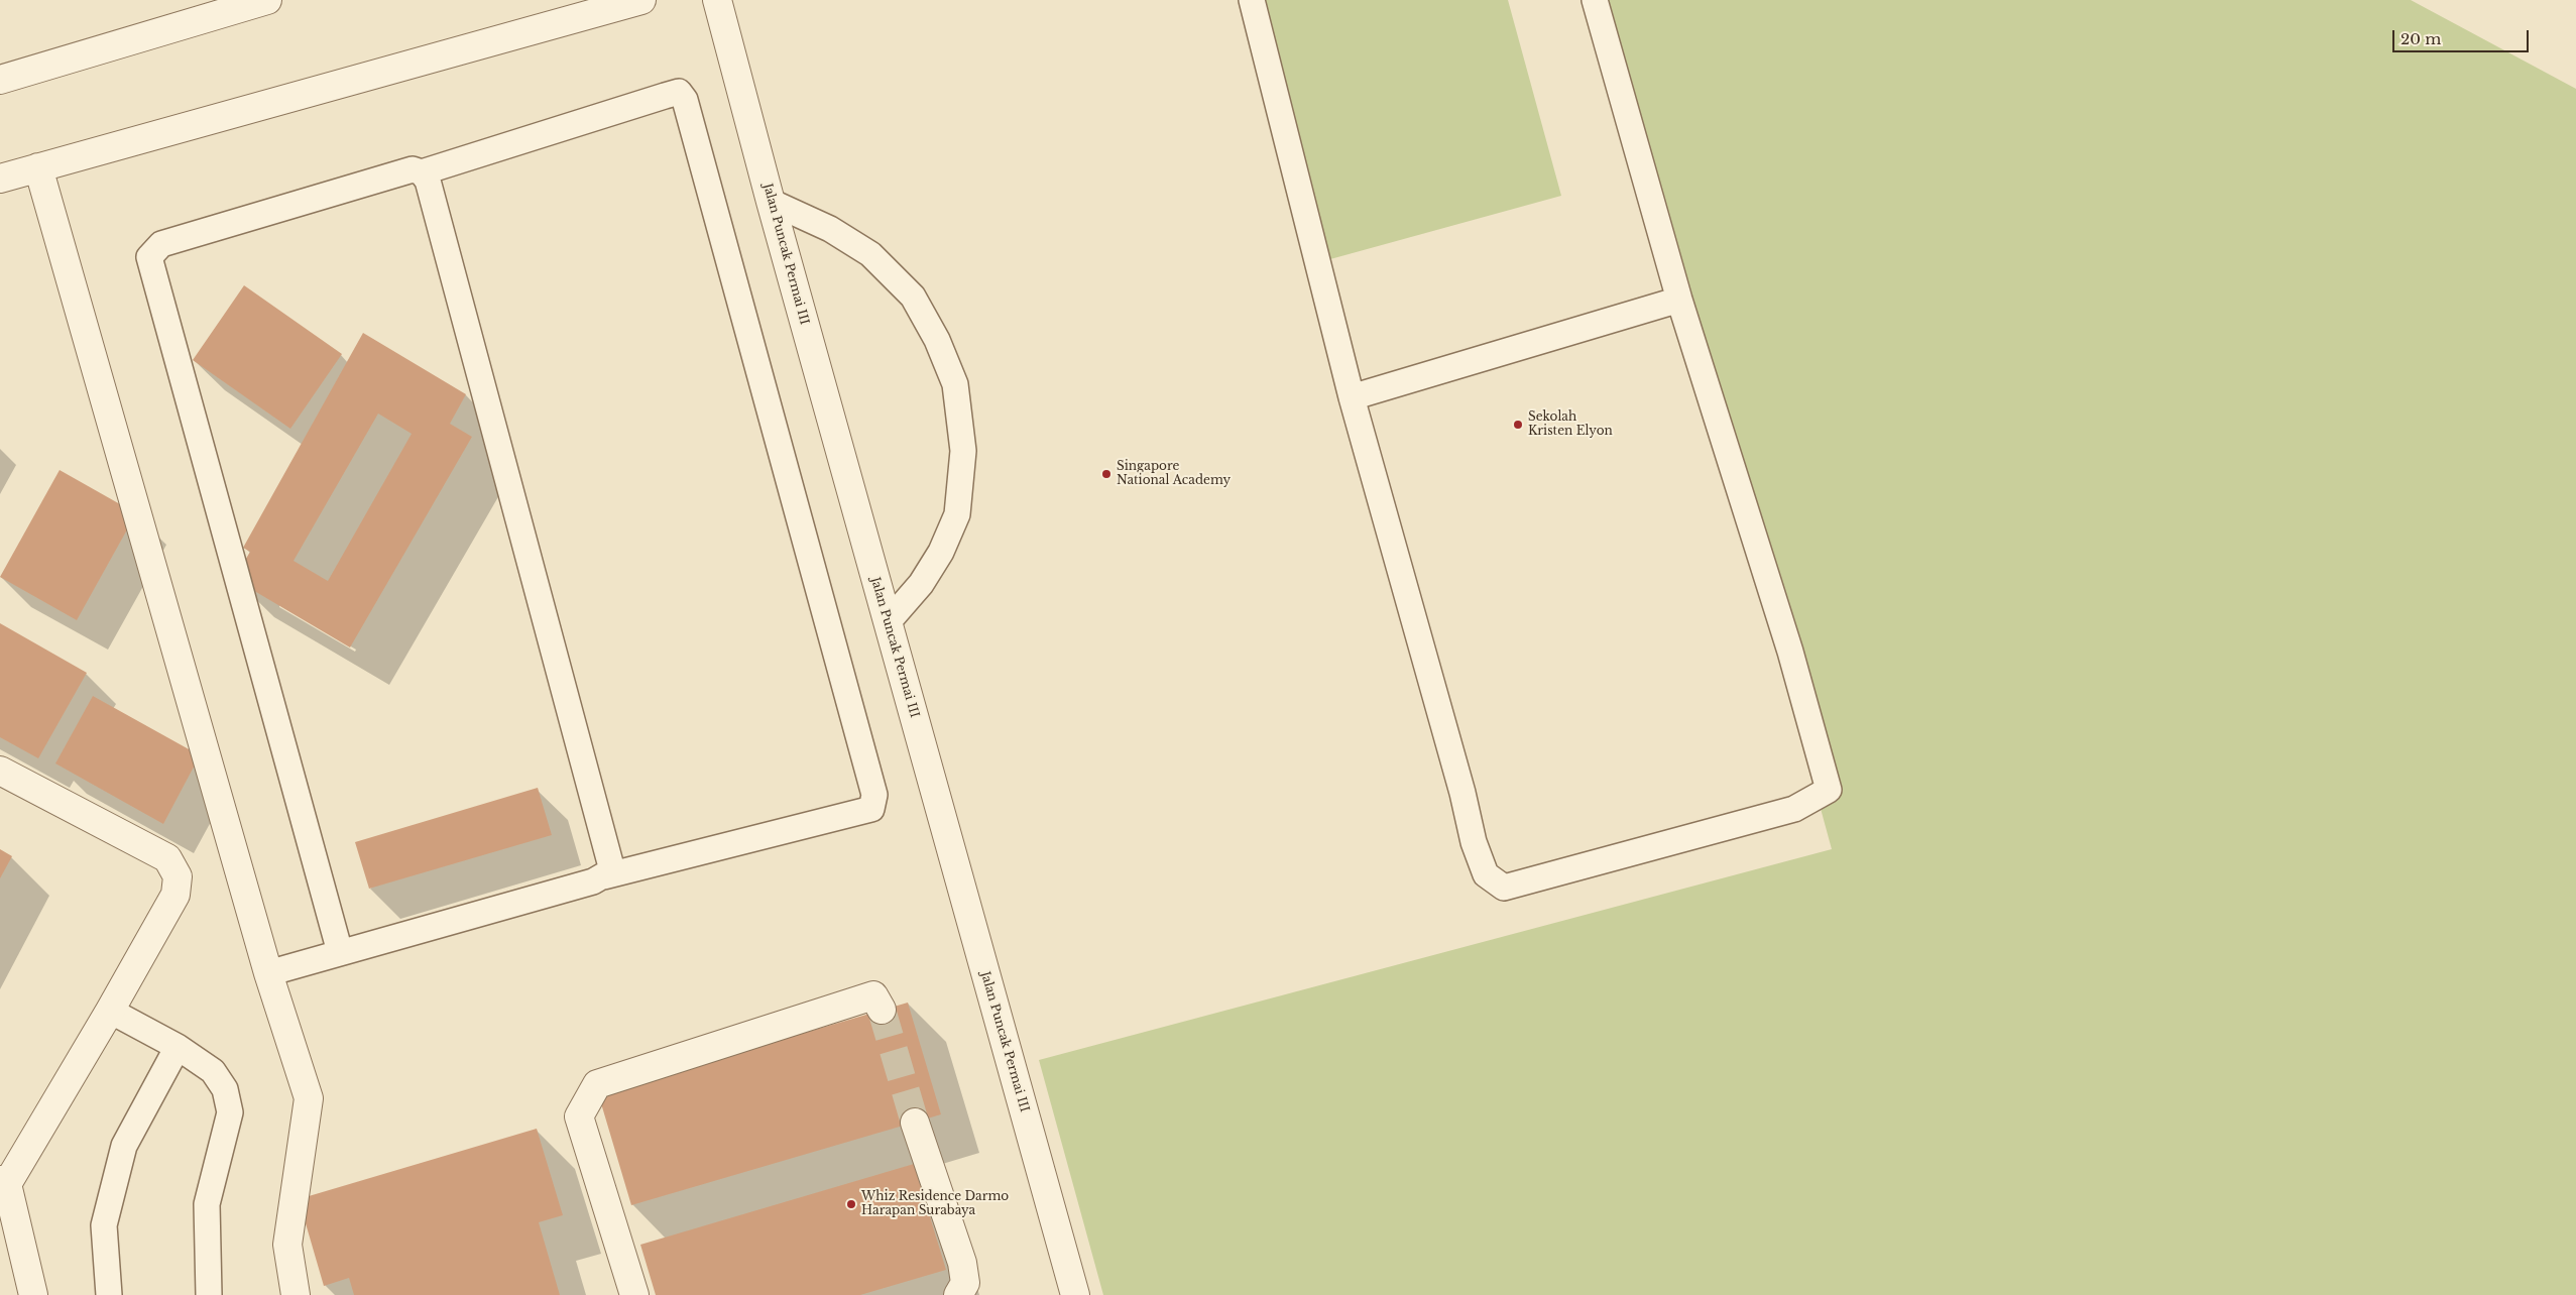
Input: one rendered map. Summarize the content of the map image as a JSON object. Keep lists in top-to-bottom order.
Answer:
{
  "streets": {
    "street": ["Jalan Puncak Permai III"]
  },
  "places": ["Sekolah Kristen Elyon", "Singapore National Academy", "Whiz Residence Darmo Harapan Surabaya"],
  "scale_bar": "20 m"
}
